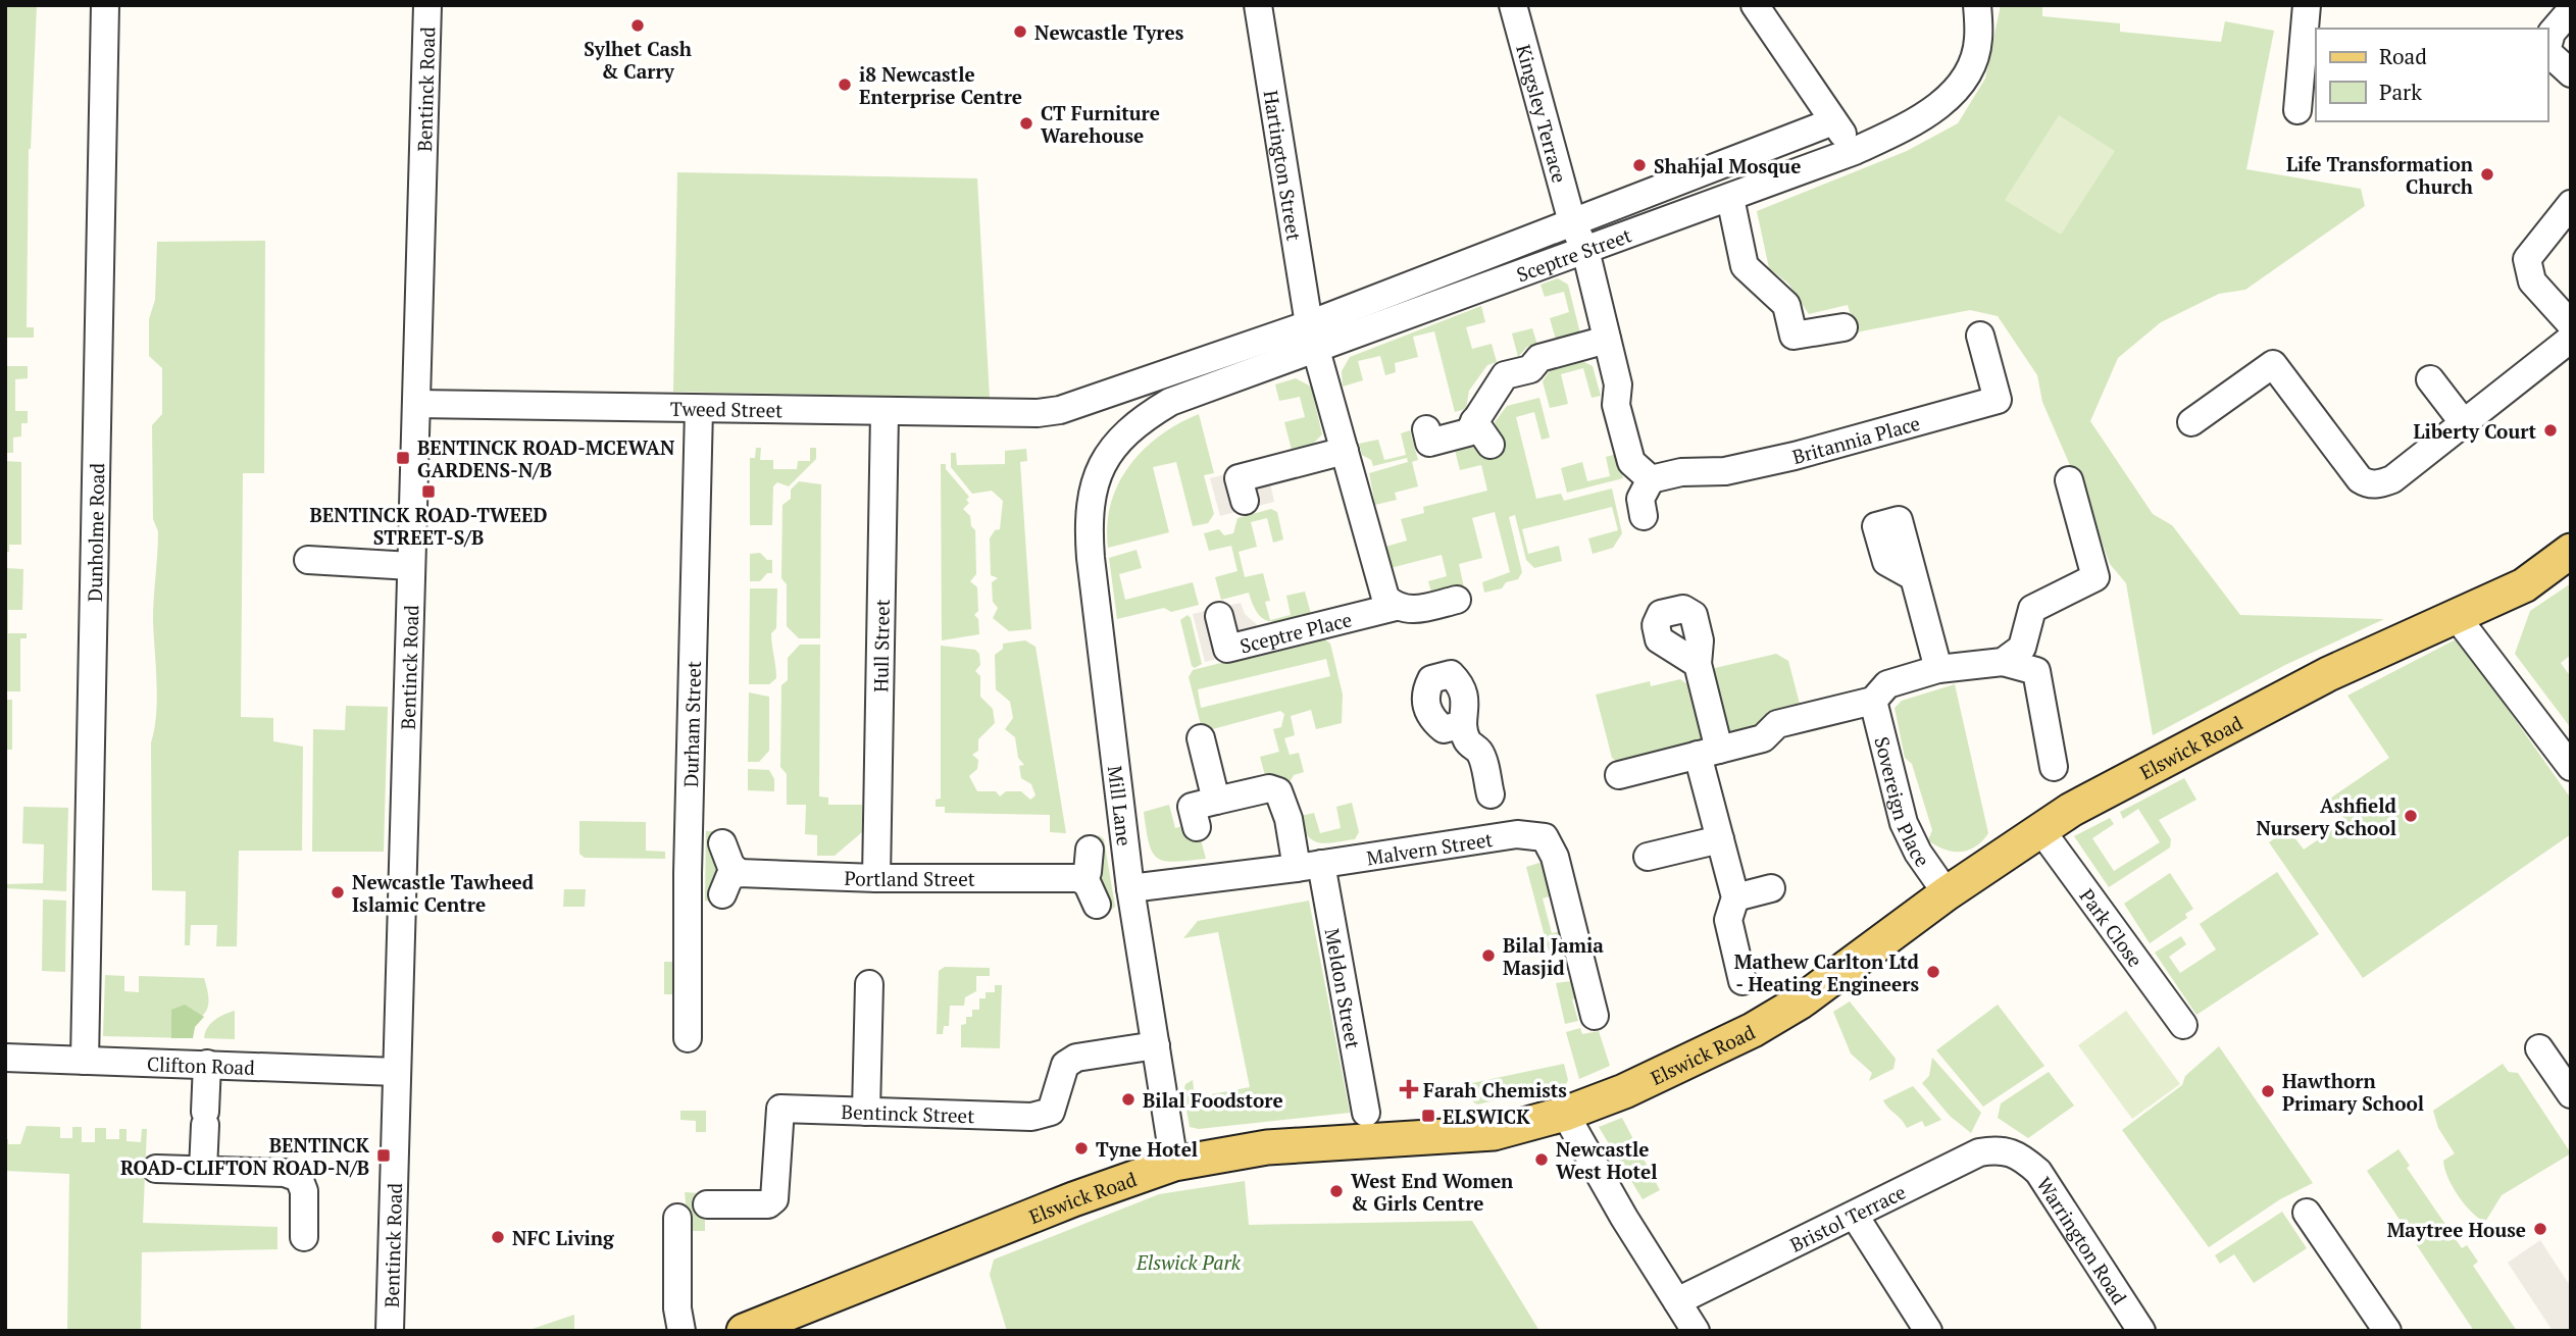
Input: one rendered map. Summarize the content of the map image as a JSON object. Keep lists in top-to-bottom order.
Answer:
{
  "streets": {
    "main road": ["Elswick Road"],
    "street": [
      "Bentinck Road",
      "Kingsley Terrace",
      "Hartington Street",
      "Sceptre Street",
      "Tweed Street",
      "Britannia Place",
      "Dunholme Road",
      "Sceptre Place",
      "Hull Street",
      "Durham Street",
      "Sovereign Place",
      "Mill Lane",
      "Malvern Street",
      "Portland Street",
      "Park Close",
      "Meldon Street",
      "Clifton Road",
      "Bentinck Street",
      "Bristol Terrace",
      "Warrington Road"
    ]
  },
  "crossings": [
    ["Bentinck Road", "Tweed Street"],
    ["Bentinck Road", "Clifton Road"],
    ["Kingsley Terrace", "Sceptre Street"],
    ["Hartington Street", "Sceptre Street"],
    ["Sceptre Street", "Tweed Street"],
    ["Sceptre Street", "Mill Lane"],
    ["Tweed Street", "Hull Street"],
    ["Tweed Street", "Durham Street"],
    ["Dunholme Road", "Clifton Road"],
    ["Hull Street", "Portland Street"],
    ["Elswick Road", "Sovereign Place"],
    ["Elswick Road", "Mill Lane"],
    ["Elswick Road", "Park Close"],
    ["Mill Lane", "Malvern Street"],
    ["Mill Lane", "Bentinck Street"],
    ["Malvern Street", "Meldon Street"],
    ["Bristol Terrace", "Warrington Road"]
  ],
  "parks": ["Elswick Park"],
  "places": {
    "other": [
      "Sylhet Cash & Carry",
      "Newcastle Tyres",
      "i8 Newcastle Enterprise Centre",
      "CT Furniture Warehouse",
      "Shahjal Mosque",
      "Life Transformation Church",
      "Liberty Court",
      "Ashfield Nursery School",
      "Newcastle Tawheed Islamic Centre",
      "Bilal Jamia Masjid",
      "Mathew Carlton Ltd - Heating Engineers",
      "Hawthorn Primary School",
      "Bilal Foodstore",
      "Tyne Hotel",
      "Newcastle West Hotel",
      "West End Women & Girls Centre",
      "Maytree House",
      "NFC Living"
    ],
    "transit": [
      "BENTINCK ROAD-MCEWAN GARDENS-N/B",
      "BENTINCK ROAD-TWEED STREET-S/B",
      "ELSWICK",
      "BENTINCK ROAD-CLIFTON ROAD-N/B"
    ],
    "health": ["Farah Chemists"]
  },
  "legend": ["Road", "Park"]
}
